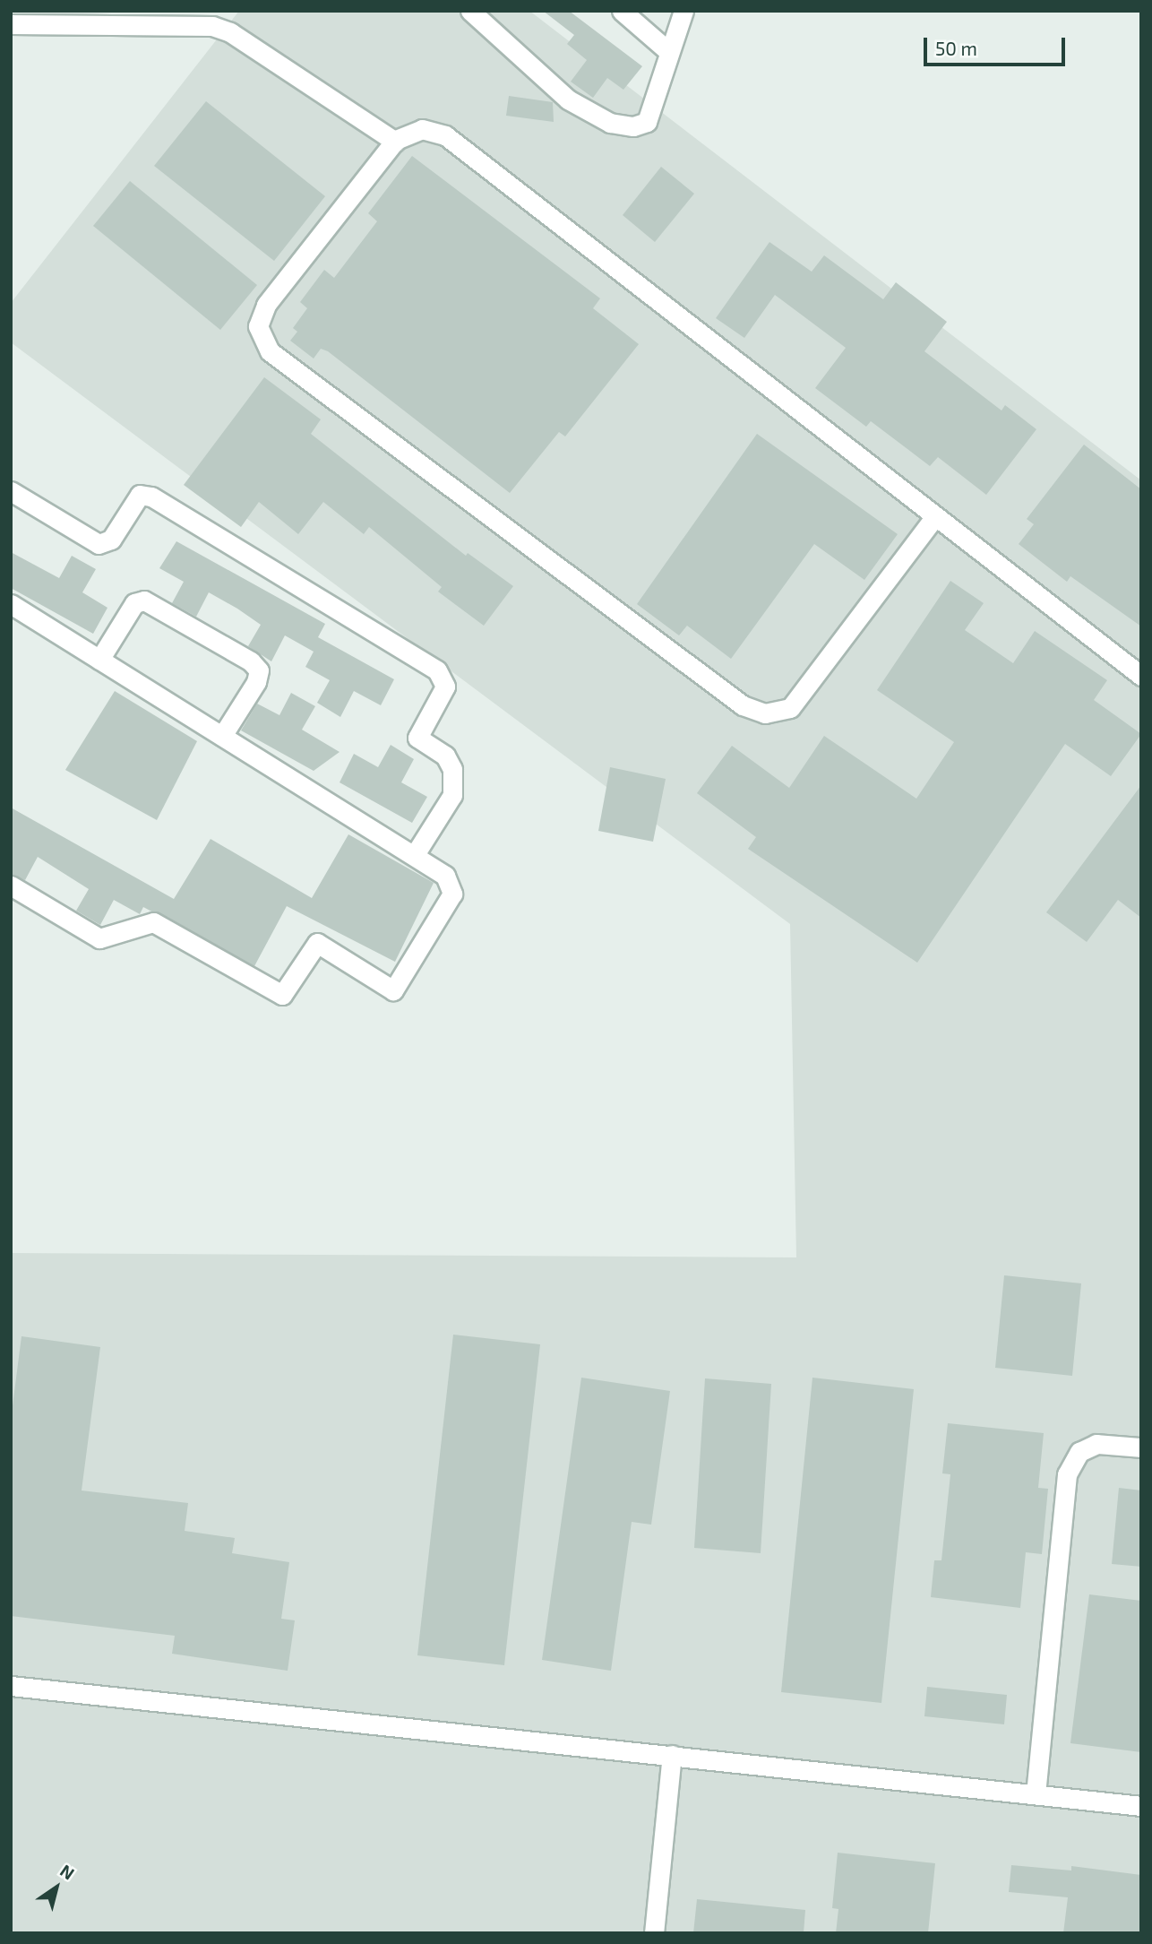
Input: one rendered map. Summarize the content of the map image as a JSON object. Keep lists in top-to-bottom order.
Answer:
{
  "scale_bar": "50 m",
  "north": "top right"
}
